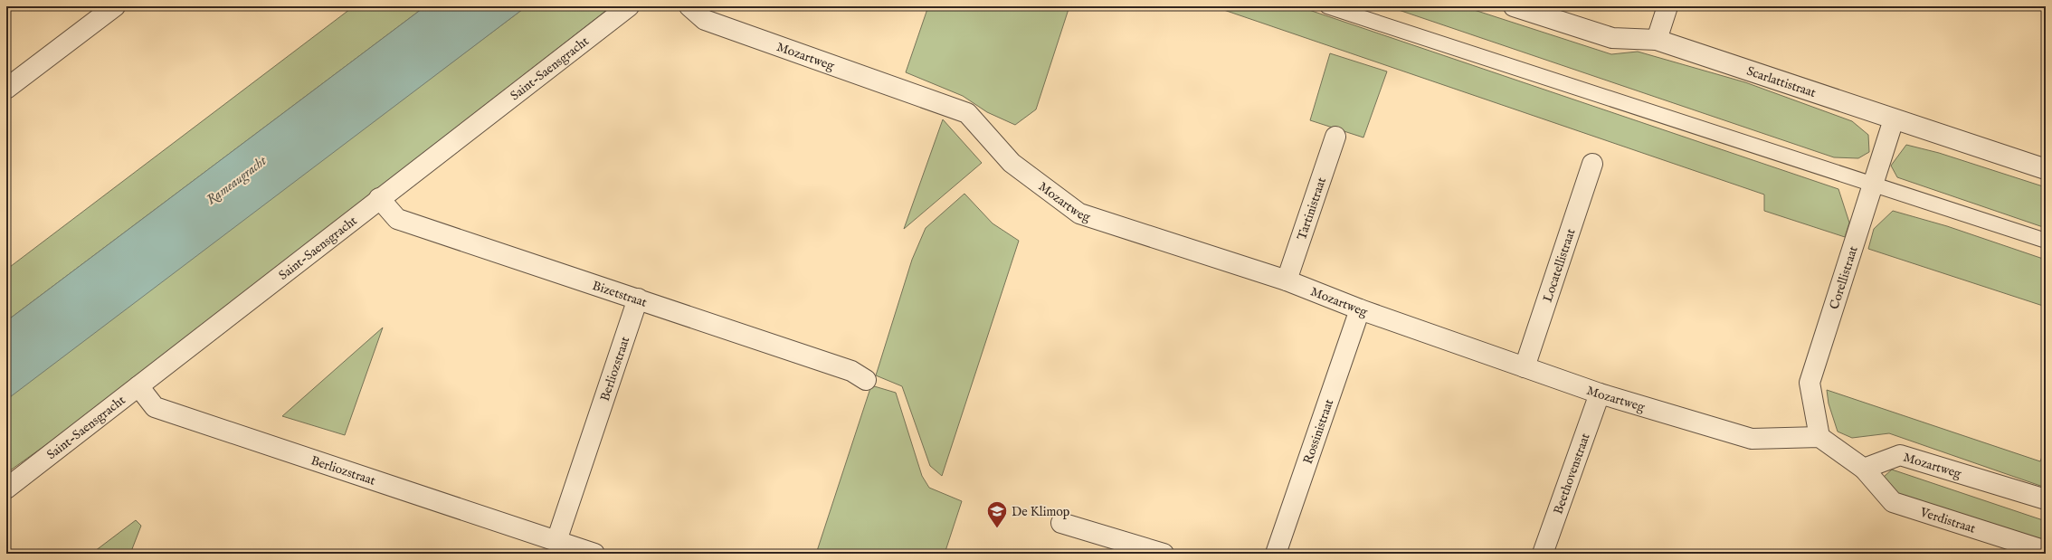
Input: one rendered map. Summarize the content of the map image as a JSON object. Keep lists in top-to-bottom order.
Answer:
{
  "streets": {
    "street": [
      "Mozartweg",
      "Saint-Saensgracht",
      "Scarlattistraat",
      "Tartinistraat",
      "Locatellistraat",
      "Corellistraat",
      "Bizetstraat",
      "Berliozstraat",
      "Rossinistraat",
      "Beethovenstraat",
      "Verdistraat"
    ]
  },
  "crossings": [
    ["Mozartweg", "Tartinistraat"],
    ["Mozartweg", "Locatellistraat"],
    ["Mozartweg", "Corellistraat"],
    ["Mozartweg", "Rossinistraat"],
    ["Mozartweg", "Beethovenstraat"],
    ["Mozartweg", "Verdistraat"],
    ["Saint-Saensgracht", "Bizetstraat"],
    ["Saint-Saensgracht", "Berliozstraat"],
    ["Scarlattistraat", "Corellistraat"],
    ["Bizetstraat", "Berliozstraat"]
  ],
  "water": ["Rameaugracht"],
  "places": {
    "school or university": ["De Klimop"]
  }
}
